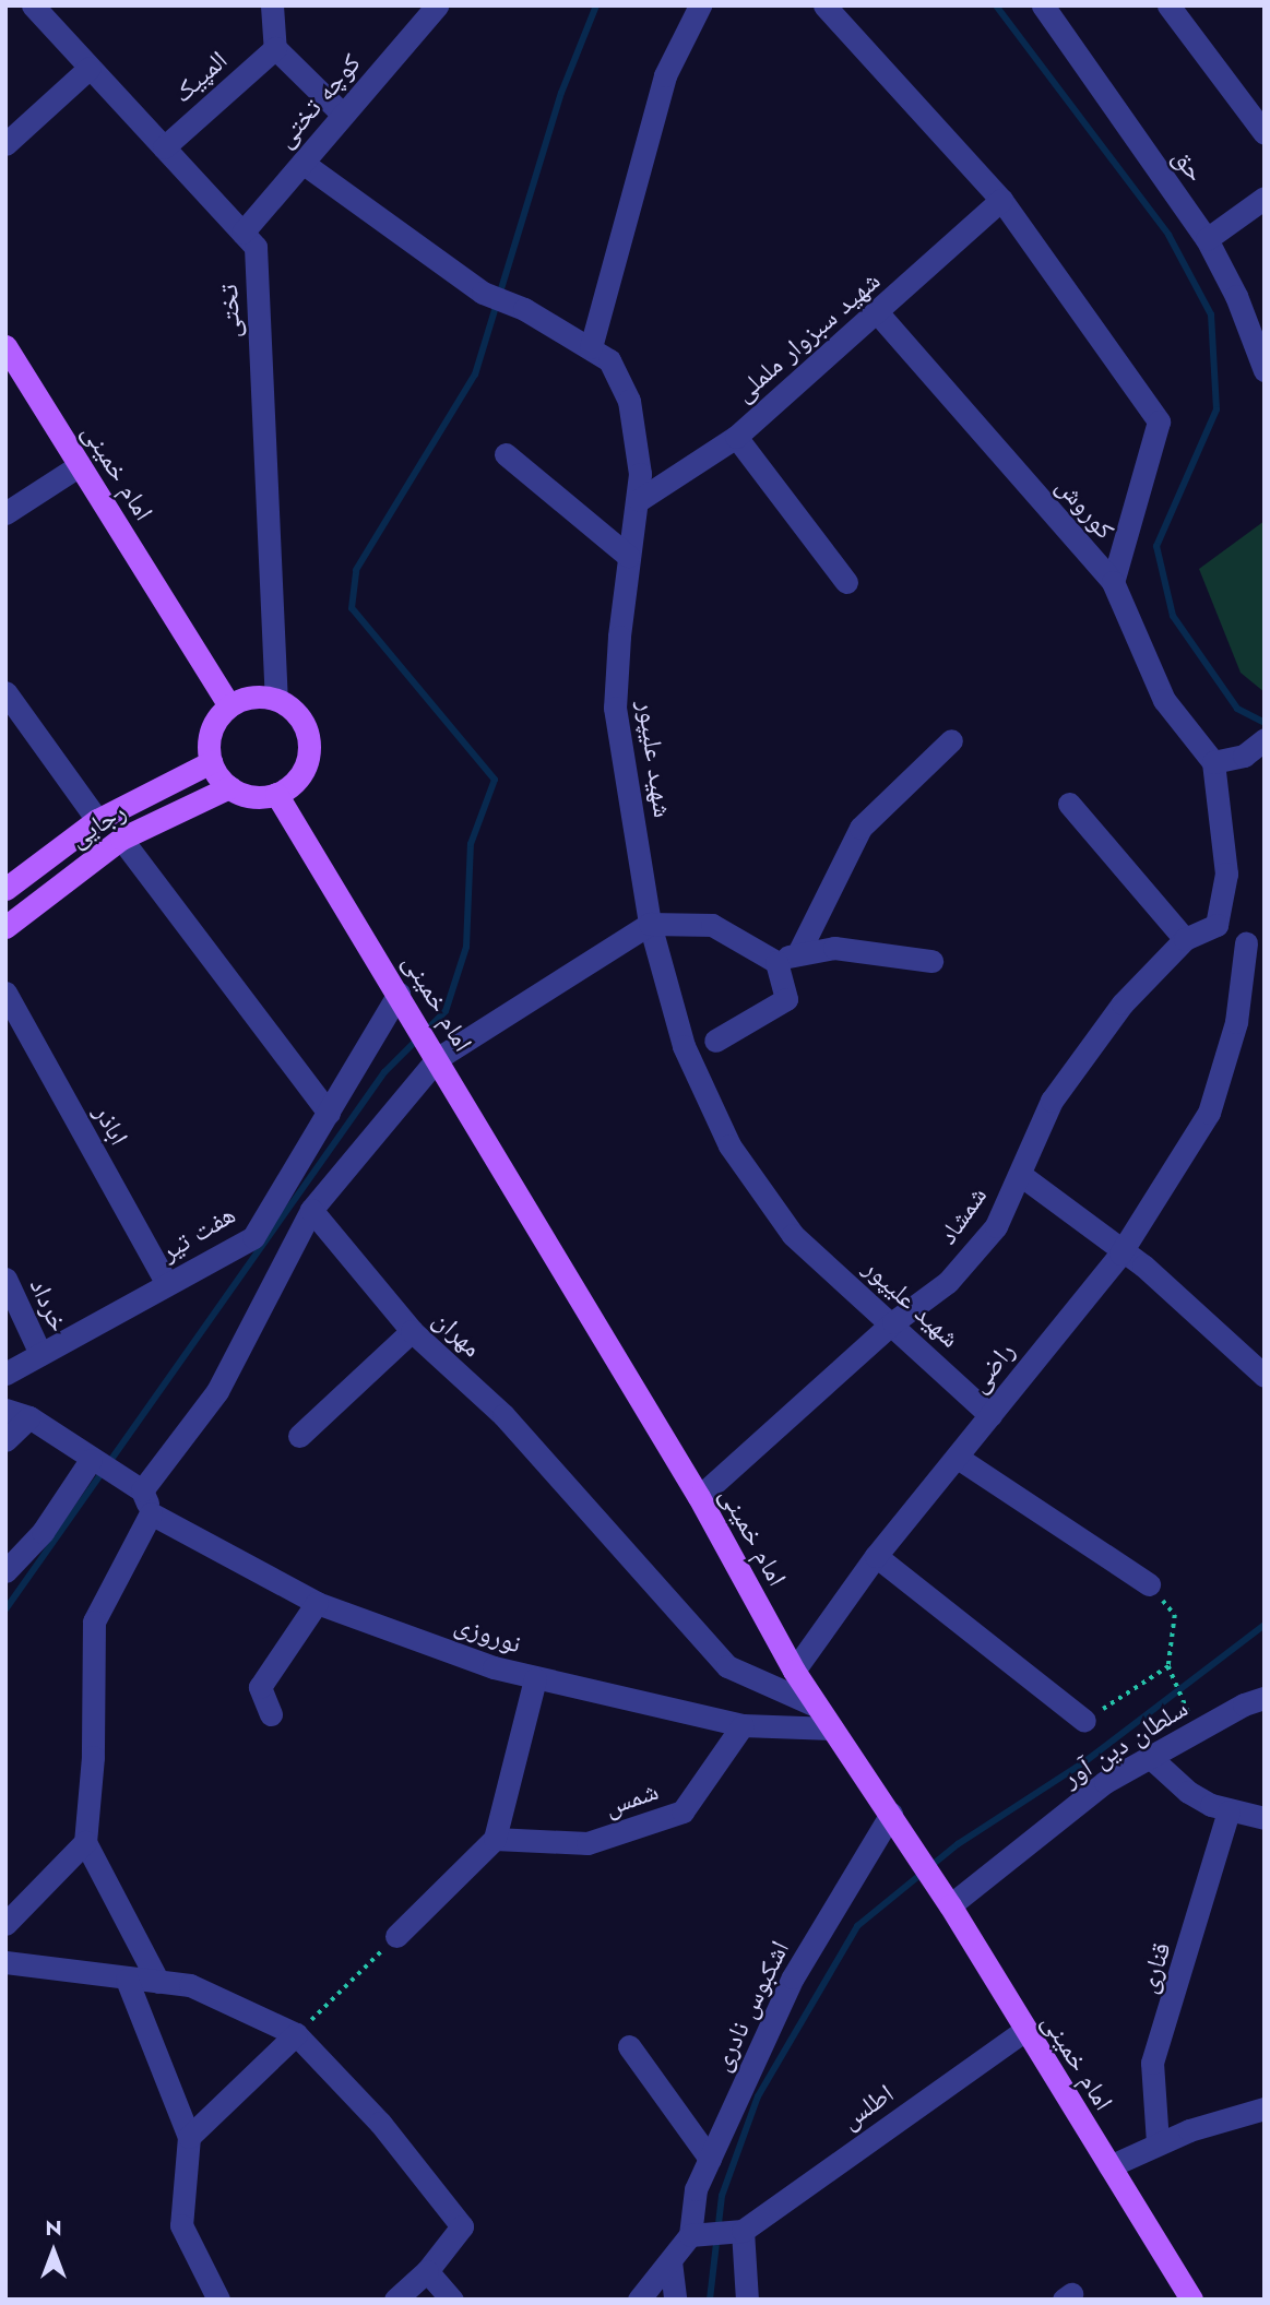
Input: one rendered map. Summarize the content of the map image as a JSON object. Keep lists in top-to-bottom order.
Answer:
{
  "streets": {
    "main road": ["امام خمینی", "رجایی"],
    "street": [
      "المپیک",
      "کوچه تختی",
      "حق",
      "تختی",
      "شهید سبزوار ململی",
      "کوروش",
      "شهید علیپور",
      "اباذر",
      "شمشاد",
      "هفت تیر",
      "خرداد",
      "مهران",
      "راضی",
      "نوروزی",
      "سلطان دین آور",
      "شمس",
      "قناری",
      "اشکبوس نادری",
      "اطلس"
    ]
  },
  "crossings": [
    ["المپیک", "تختی"],
    ["کوچه تختی", "تختی"],
    ["کوچه تختی", "شهید علیپور"],
    ["تختی", "امام خمینی"],
    ["تختی", "رجایی"],
    ["شهید سبزوار ململی", "کوروش"],
    ["شهید سبزوار ململی", "شهید علیپور"],
    ["امام خمینی", "رجایی"],
    ["امام خمینی", "شمشاد"],
    ["امام خمینی", "هفت تیر"],
    ["امام خمینی", "مهران"],
    ["امام خمینی", "راضی"],
    ["امام خمینی", "نوروزی"],
    ["امام خمینی", "سلطان دین آور"],
    ["امام خمینی", "اشکبوس نادری"],
    ["امام خمینی", "اطلس"],
    ["شهید علیپور", "شمشاد"],
    ["شهید علیپور", "راضی"],
    ["اباذر", "هفت تیر"],
    ["هفت تیر", "خرداد"],
    ["نوروزی", "شمس"]
  ],
  "north": "top"
}
